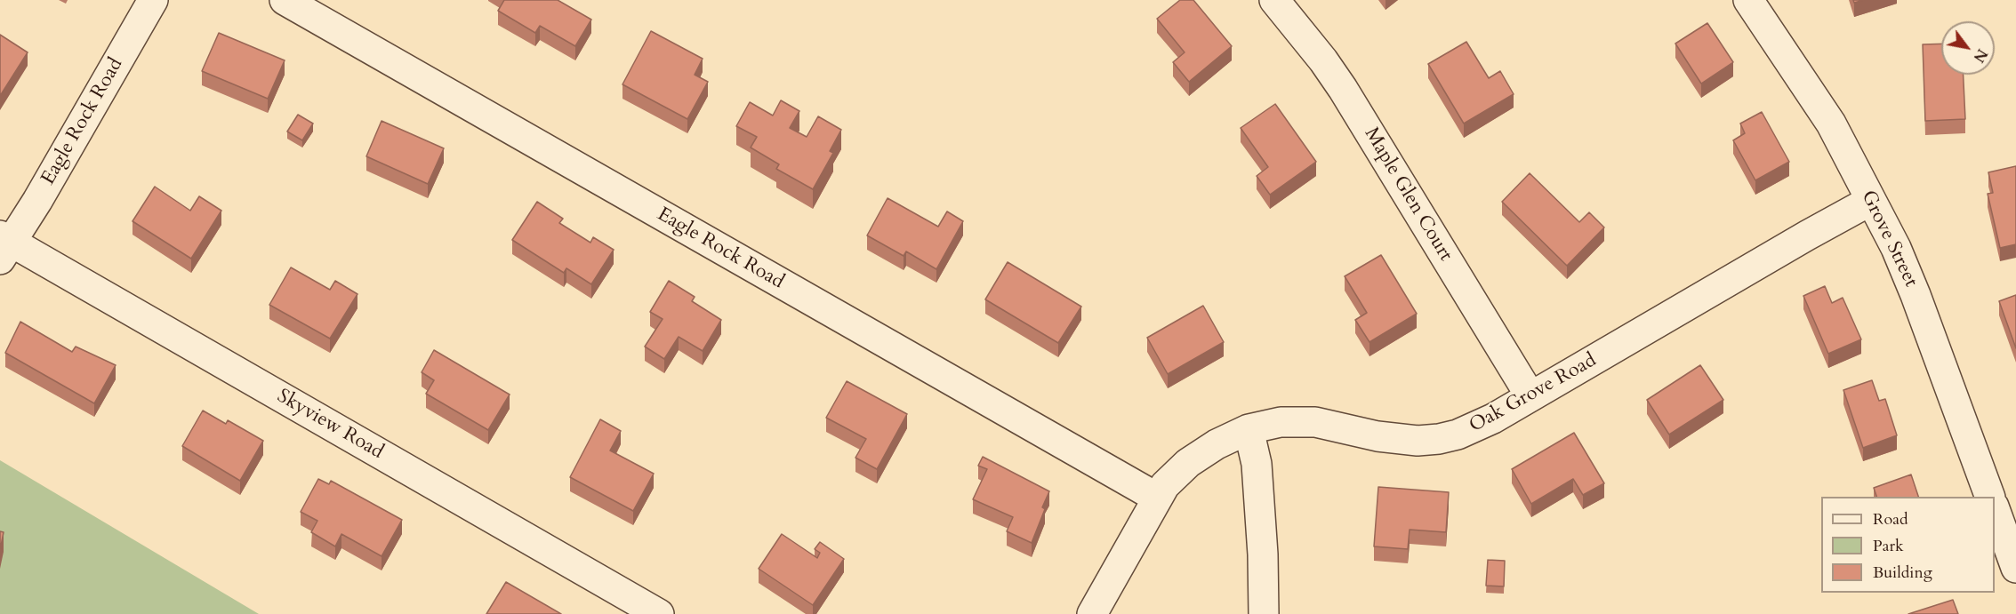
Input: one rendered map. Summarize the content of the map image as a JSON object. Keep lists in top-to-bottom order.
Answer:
{
  "streets": {
    "street": [
      "Eagle Rock Road",
      "Maple Glen Court",
      "Grove Street",
      "Oak Grove Road",
      "Skyview Road"
    ]
  },
  "crossings": [
    ["Eagle Rock Road", "Oak Grove Road"],
    ["Eagle Rock Road", "Skyview Road"],
    ["Maple Glen Court", "Oak Grove Road"],
    ["Grove Street", "Oak Grove Road"]
  ],
  "legend": ["Road", "Park", "Building"],
  "north": "bottom right"
}
